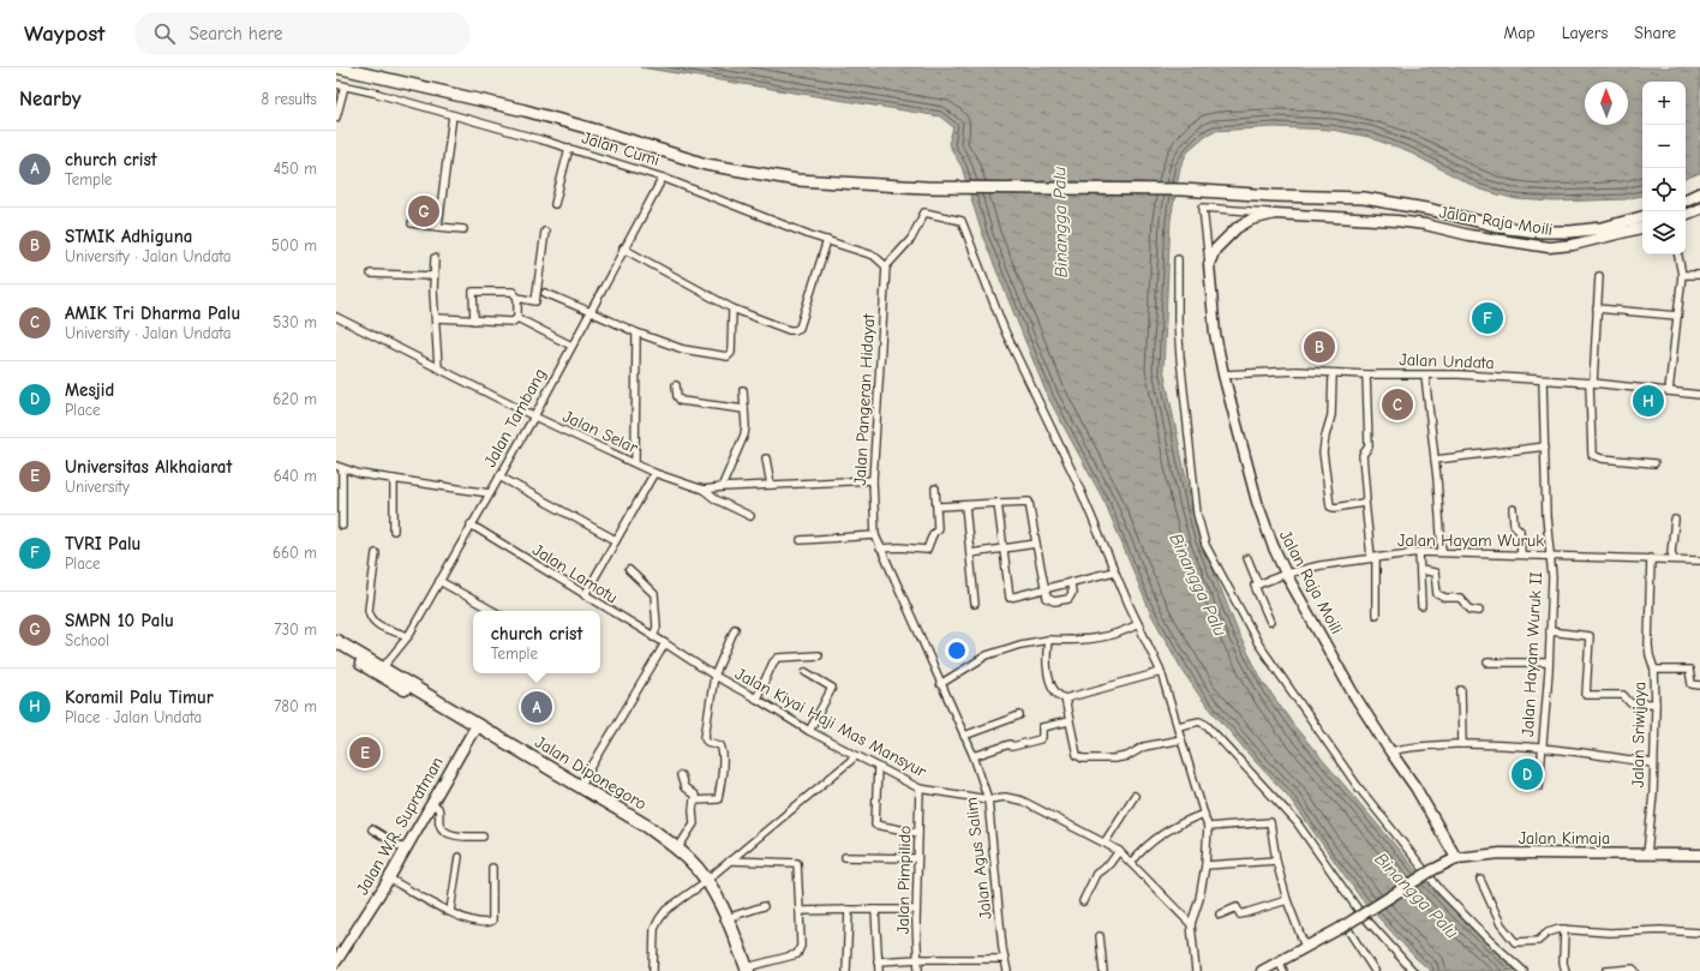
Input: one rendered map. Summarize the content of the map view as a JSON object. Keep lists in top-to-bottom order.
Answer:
{
  "streets": {
    "highway": ["Jalan Diponegoro"],
    "street": [
      "Jalan Cumi",
      "Jalan Raja Moili",
      "Jalan Undata",
      "Jalan Pangeran Hidayat",
      "Jalan Tambang",
      "Jalan Selar",
      "Jalan Hayam Wuruk",
      "Jalan Lamotu",
      "Jalan Hayam Wuruk II",
      "Jalan Kiyai Haji Mas Mansyur",
      "Jalan Sriwijaya",
      "Jalan W.R. Supratman",
      "Jalan Kimaja",
      "Jalan Agus Salim",
      "Jalan Pimpilido"
    ]
  },
  "crossings": [
    ["Jalan Cumi", "Jalan Pangeran Hidayat"],
    ["Jalan Cumi", "Jalan Tambang"],
    ["Jalan Raja Moili", "Jalan Undata"],
    ["Jalan Raja Moili", "Jalan Hayam Wuruk"],
    ["Jalan Raja Moili", "Jalan Kimaja"],
    ["Jalan Undata", "Jalan Hayam Wuruk II"],
    ["Jalan Pangeran Hidayat", "Jalan Selar"],
    ["Jalan Pangeran Hidayat", "Jalan Agus Salim"],
    ["Jalan Tambang", "Jalan Selar"],
    ["Jalan Tambang", "Jalan Lamotu"],
    ["Jalan Tambang", "Jalan Diponegoro"],
    ["Jalan Hayam Wuruk", "Jalan Hayam Wuruk II"],
    ["Jalan Hayam Wuruk", "Jalan Sriwijaya"],
    ["Jalan Lamotu", "Jalan Kiyai Haji Mas Mansyur"],
    ["Jalan Kiyai Haji Mas Mansyur", "Jalan Agus Salim"],
    ["Jalan Kiyai Haji Mas Mansyur", "Jalan Pimpilido"],
    ["Jalan Sriwijaya", "Jalan Kimaja"],
    ["Jalan Diponegoro", "Jalan W.R. Supratman"]
  ],
  "water": ["Binangga Palu"],
  "north": "top",
  "page": {
    "header": "Waypost",
    "search": "Search here",
    "nav": ["Map", "Layers", "Share"],
    "heading": ["Nearby", "8 results"],
    "map_buttons": ["+", "−"],
    "list": [
      {
        "mark": "A",
        "name": "church crist",
        "note": "Temple",
        "value": "450 m"
      },
      {
        "mark": "B",
        "name": "STMIK Adhiguna",
        "note": "University · Jalan Undata",
        "value": "500 m"
      },
      {
        "mark": "C",
        "name": "AMIK Tri Dharma Palu",
        "note": "University · Jalan Undata",
        "value": "530 m"
      },
      {
        "mark": "D",
        "name": "Mesjid",
        "note": "Place",
        "value": "620 m"
      },
      {
        "mark": "E",
        "name": "Universitas Alkhaiarat",
        "note": "University",
        "value": "640 m"
      },
      {
        "mark": "F",
        "name": "TVRI Palu",
        "note": "Place",
        "value": "660 m"
      },
      {
        "mark": "G",
        "name": "SMPN 10 Palu",
        "note": "School",
        "value": "730 m"
      },
      {
        "mark": "H",
        "name": "Koramil Palu Timur",
        "note": "Place · Jalan Undata",
        "value": "780 m"
      }
    ],
    "pins": [
      "G",
      "F",
      "B",
      "H",
      "C",
      "A",
      "E",
      "D"
    ],
    "popup": ["church crist", "Temple"]
  }
}
